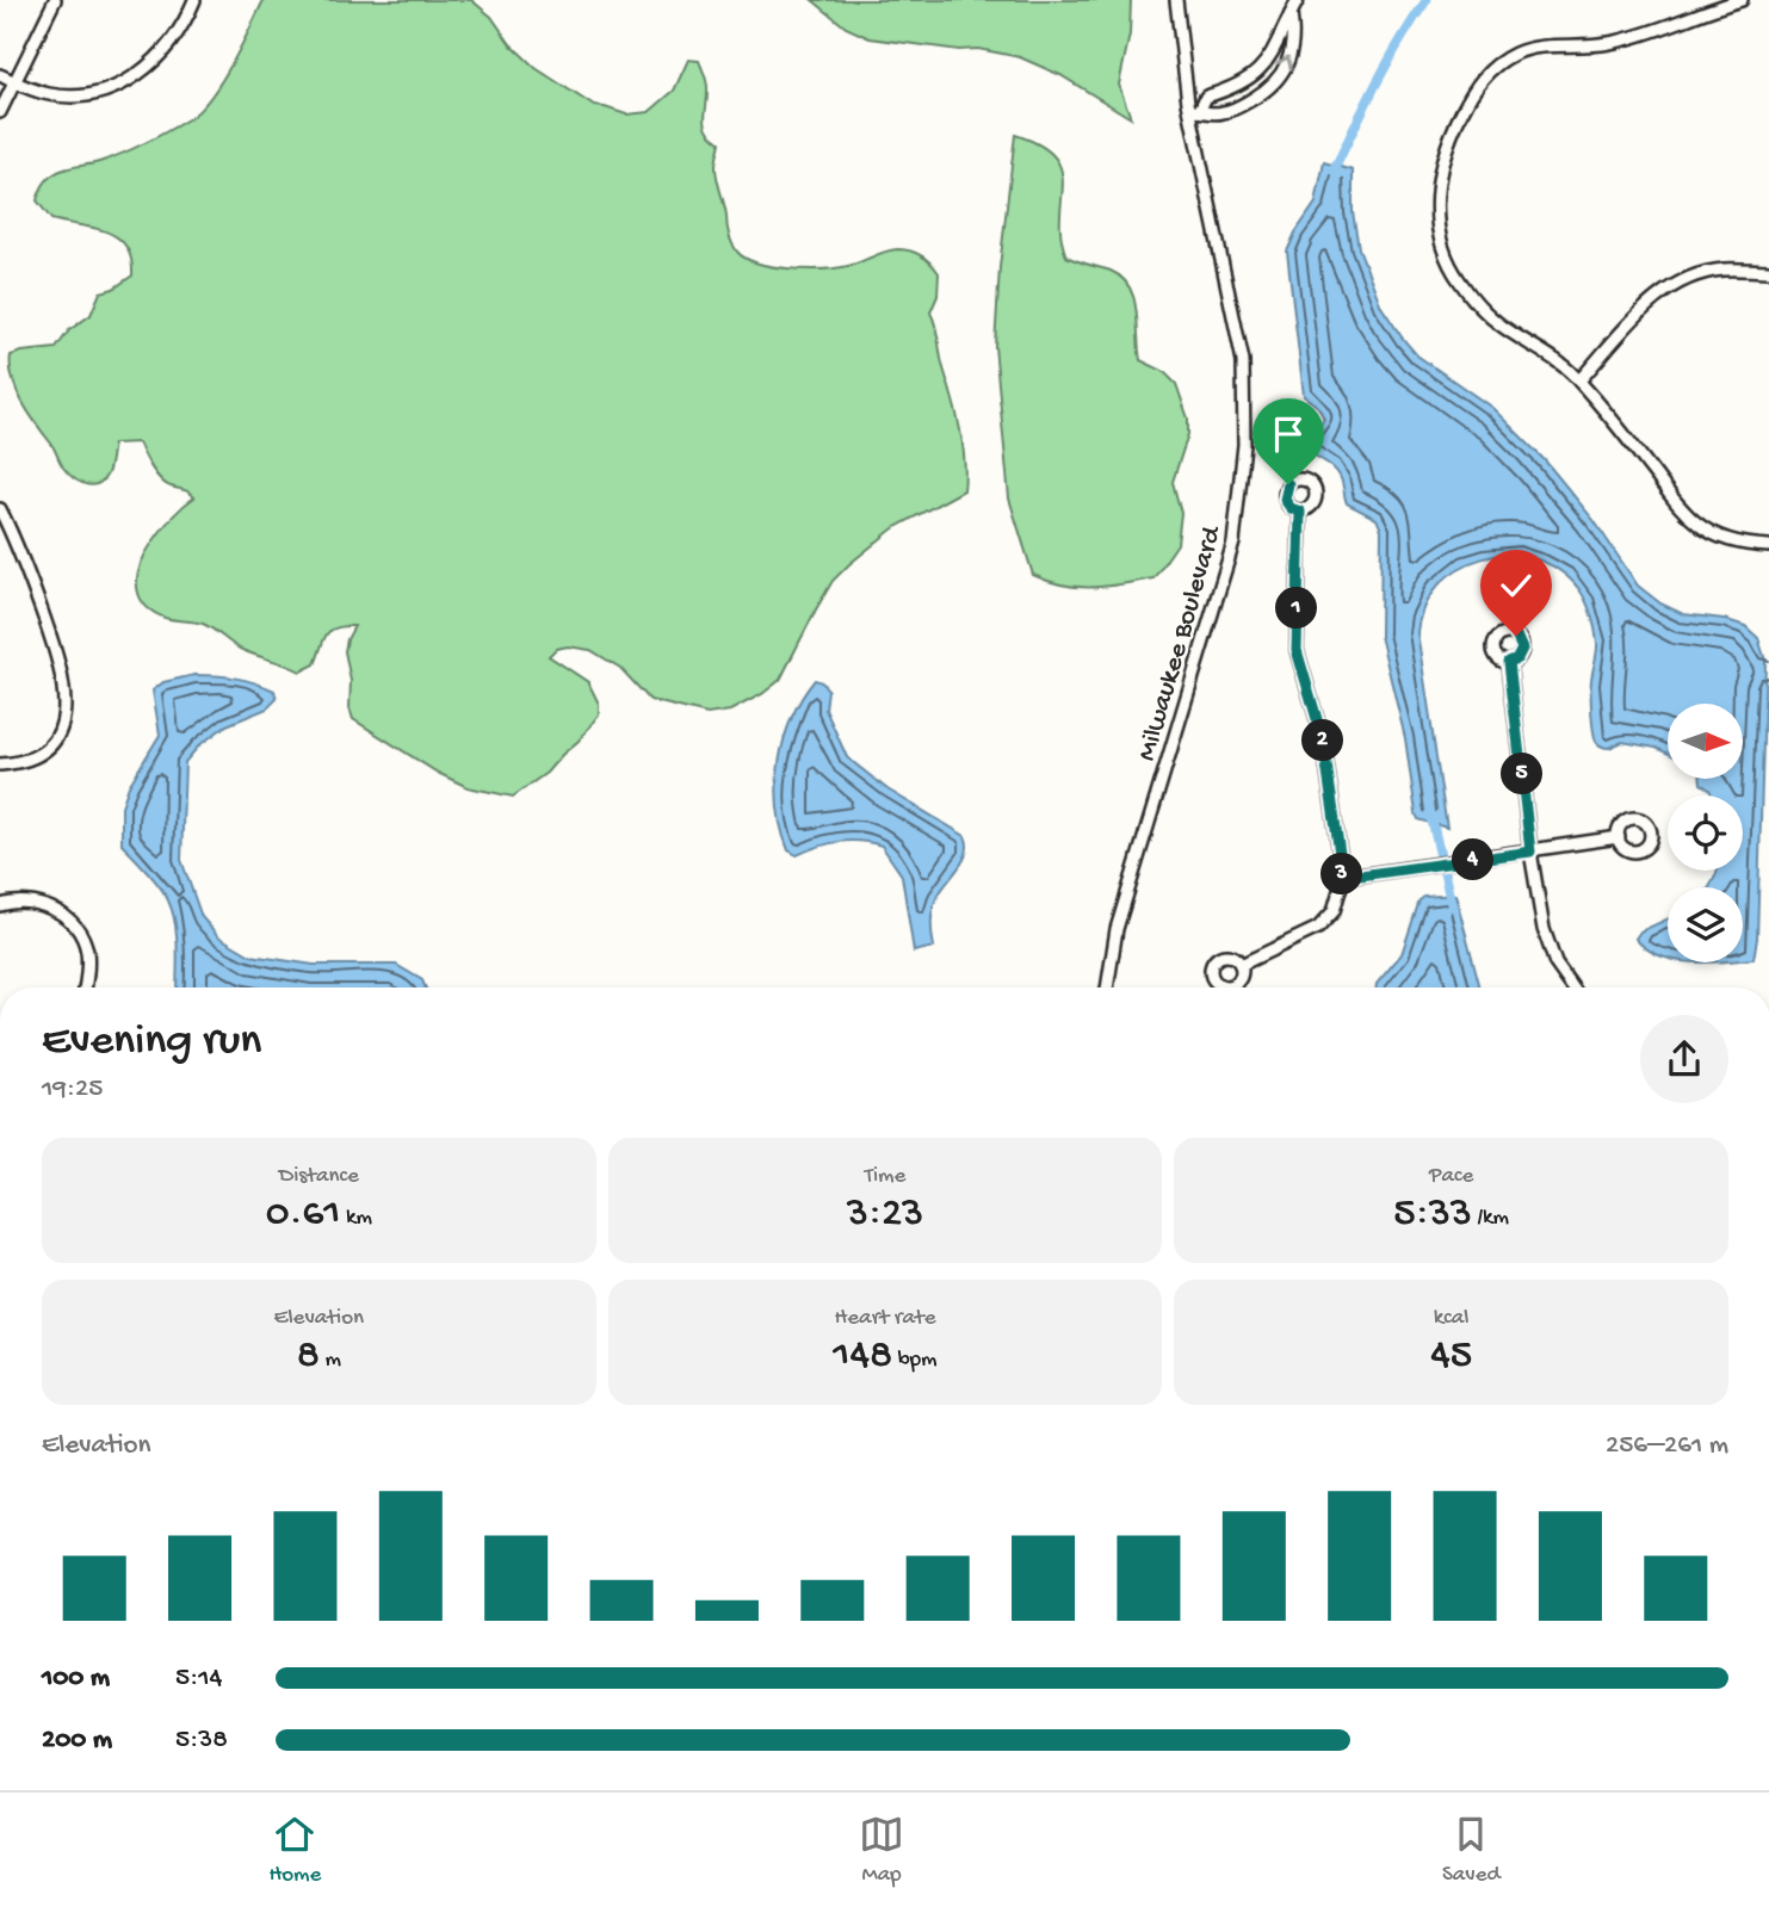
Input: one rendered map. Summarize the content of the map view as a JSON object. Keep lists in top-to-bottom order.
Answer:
{
  "streets": {
    "street": ["Milwaukee Boulevard"]
  },
  "north": "right",
  "page": {
    "pins": [
      "1",
      "2",
      "5",
      "4",
      "3"
    ],
    "heading": ["Evening run", "19:25"],
    "stats": [
      ["Distance", "0.61 km"],
      ["Time", "3:23"],
      ["Pace", "5:33 /km"],
      ["Elevation", "8 m"],
      ["Heart rate", "148 bpm"],
      ["kcal", "45"]
    ],
    "chart": ["Elevation", "256–261 m"],
    "list": [
      {
        "name": "100 m",
        "note": "5:14"
      },
      {
        "name": "200 m",
        "note": "5:38"
      }
    ],
    "tabs": ["Home", "Map", "Saved"]
  }
}
